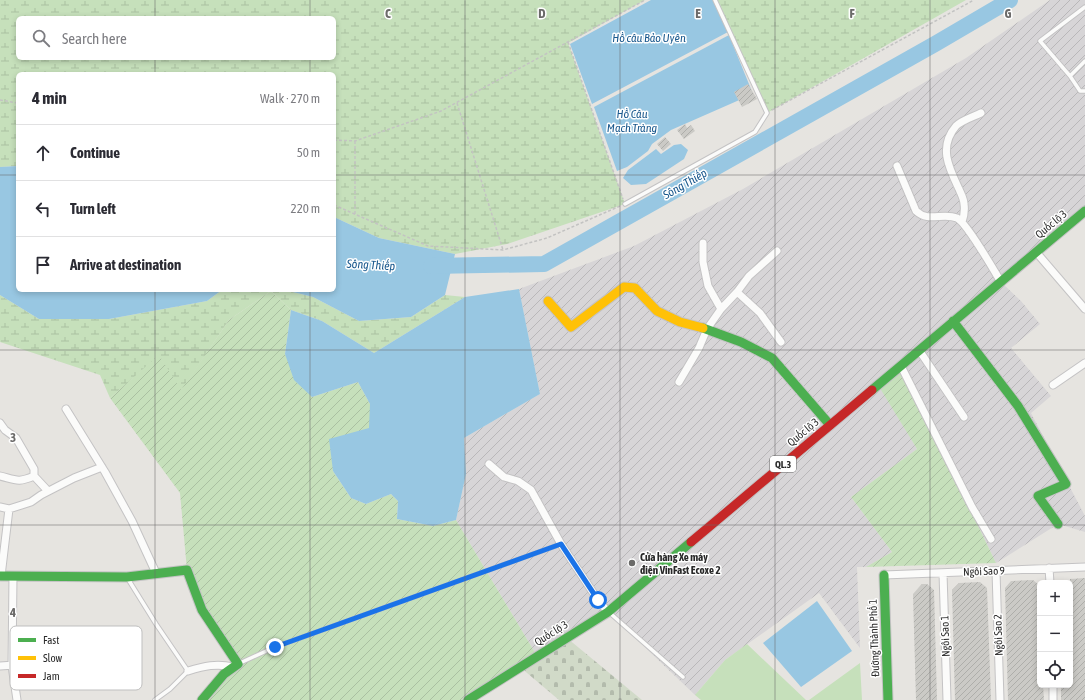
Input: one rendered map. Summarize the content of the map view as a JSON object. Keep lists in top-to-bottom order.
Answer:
{
  "streets": {
    "main road": ["Quốc lộ 3", "QL.3", "Đường Thành Phố 1"],
    "street": ["Ngôi Sao 9", "Ngôi Sao 2", "Ngôi Sao 1"]
  },
  "crossings": [
    ["Ngôi Sao 9", "Ngôi Sao 2"],
    ["Ngôi Sao 9", "Ngôi Sao 1"],
    ["Ngôi Sao 9", "Đường Thành Phố 1"]
  ],
  "water": ["Hồ câu Bảo Uyên", "Hồ Câu Mạch Tràng", "Sông Thiếp"],
  "places": ["Cửa hàng Xe máy điện VinFast Ecoxe 2"],
  "legend": ["Fast", "Slow", "Jam"],
  "page": {
    "search": "Search here",
    "heading": ["4 min", "Walk · 270 m"],
    "list": [
      ["Continue", "50 m"],
      ["Turn left", "220 m"],
      "Arrive at destination"
    ],
    "map_buttons": ["+", "−"]
  },
  "grid": {
    "columns": [
      "C",
      "D",
      "E",
      "F",
      "G"
    ],
    "rows": ["3", "4"]
  }
}
